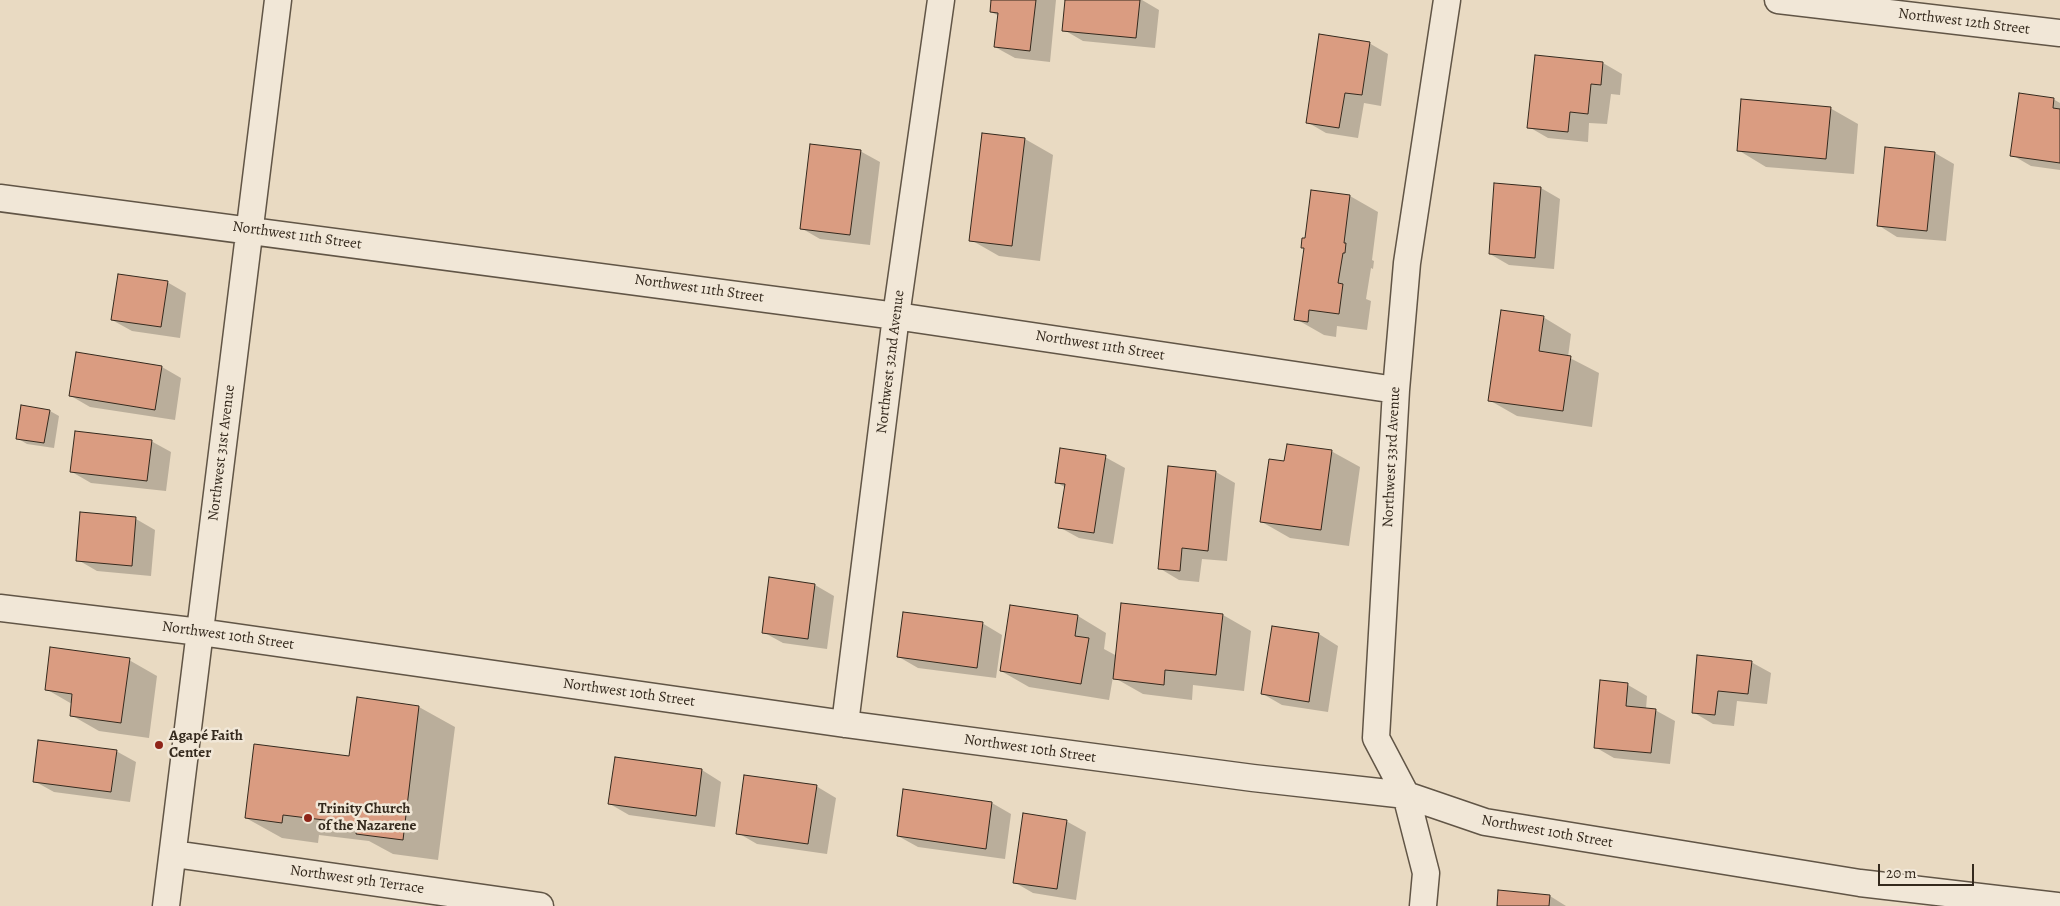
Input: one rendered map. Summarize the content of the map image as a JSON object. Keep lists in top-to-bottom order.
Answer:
{
  "streets": {
    "street": [
      "Northwest 12th Street",
      "Northwest 11th Street",
      "Northwest 32nd Avenue",
      "Northwest 31st Avenue",
      "Northwest 33rd Avenue",
      "Northwest 10th Street",
      "Northwest 9th Terrace"
    ]
  },
  "crossings": [
    ["Northwest 11th Street", "Northwest 32nd Avenue"],
    ["Northwest 11th Street", "Northwest 31st Avenue"],
    ["Northwest 11th Street", "Northwest 33rd Avenue"],
    ["Northwest 32nd Avenue", "Northwest 10th Street"],
    ["Northwest 31st Avenue", "Northwest 10th Street"],
    ["Northwest 31st Avenue", "Northwest 9th Terrace"],
    ["Northwest 33rd Avenue", "Northwest 10th Street"]
  ],
  "places": ["Agapé Faith Center", "Trinity Church of the Nazarene"],
  "scale_bar": "20 m"
}
